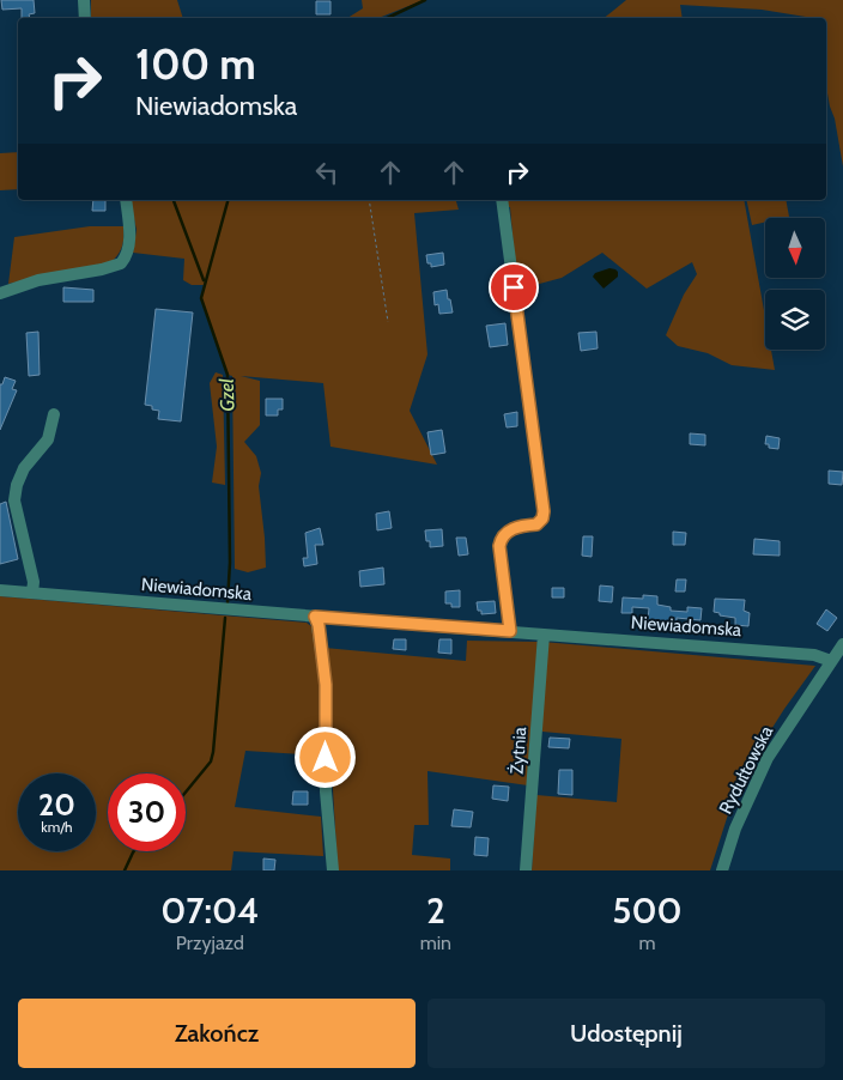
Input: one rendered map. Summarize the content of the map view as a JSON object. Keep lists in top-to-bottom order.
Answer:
{
  "streets": {
    "street": ["Niewiadomska", "Żytnia", "Rydułtowska"]
  },
  "crossings": [
    ["Niewiadomska", "Żytnia"],
    ["Niewiadomska", "Rydułtowska"]
  ],
  "water": ["Gzel"],
  "north": "bottom",
  "page": {
    "turn": ["100 m", "Niewiadomska"],
    "speed": "20 km/h",
    "limit": "30",
    "eta": [
      "07:04",
      "Przyjazd",
      "2",
      "min",
      "500",
      "m"
    ],
    "buttons": ["Zakończ", "Udostępnij"]
  }
}
